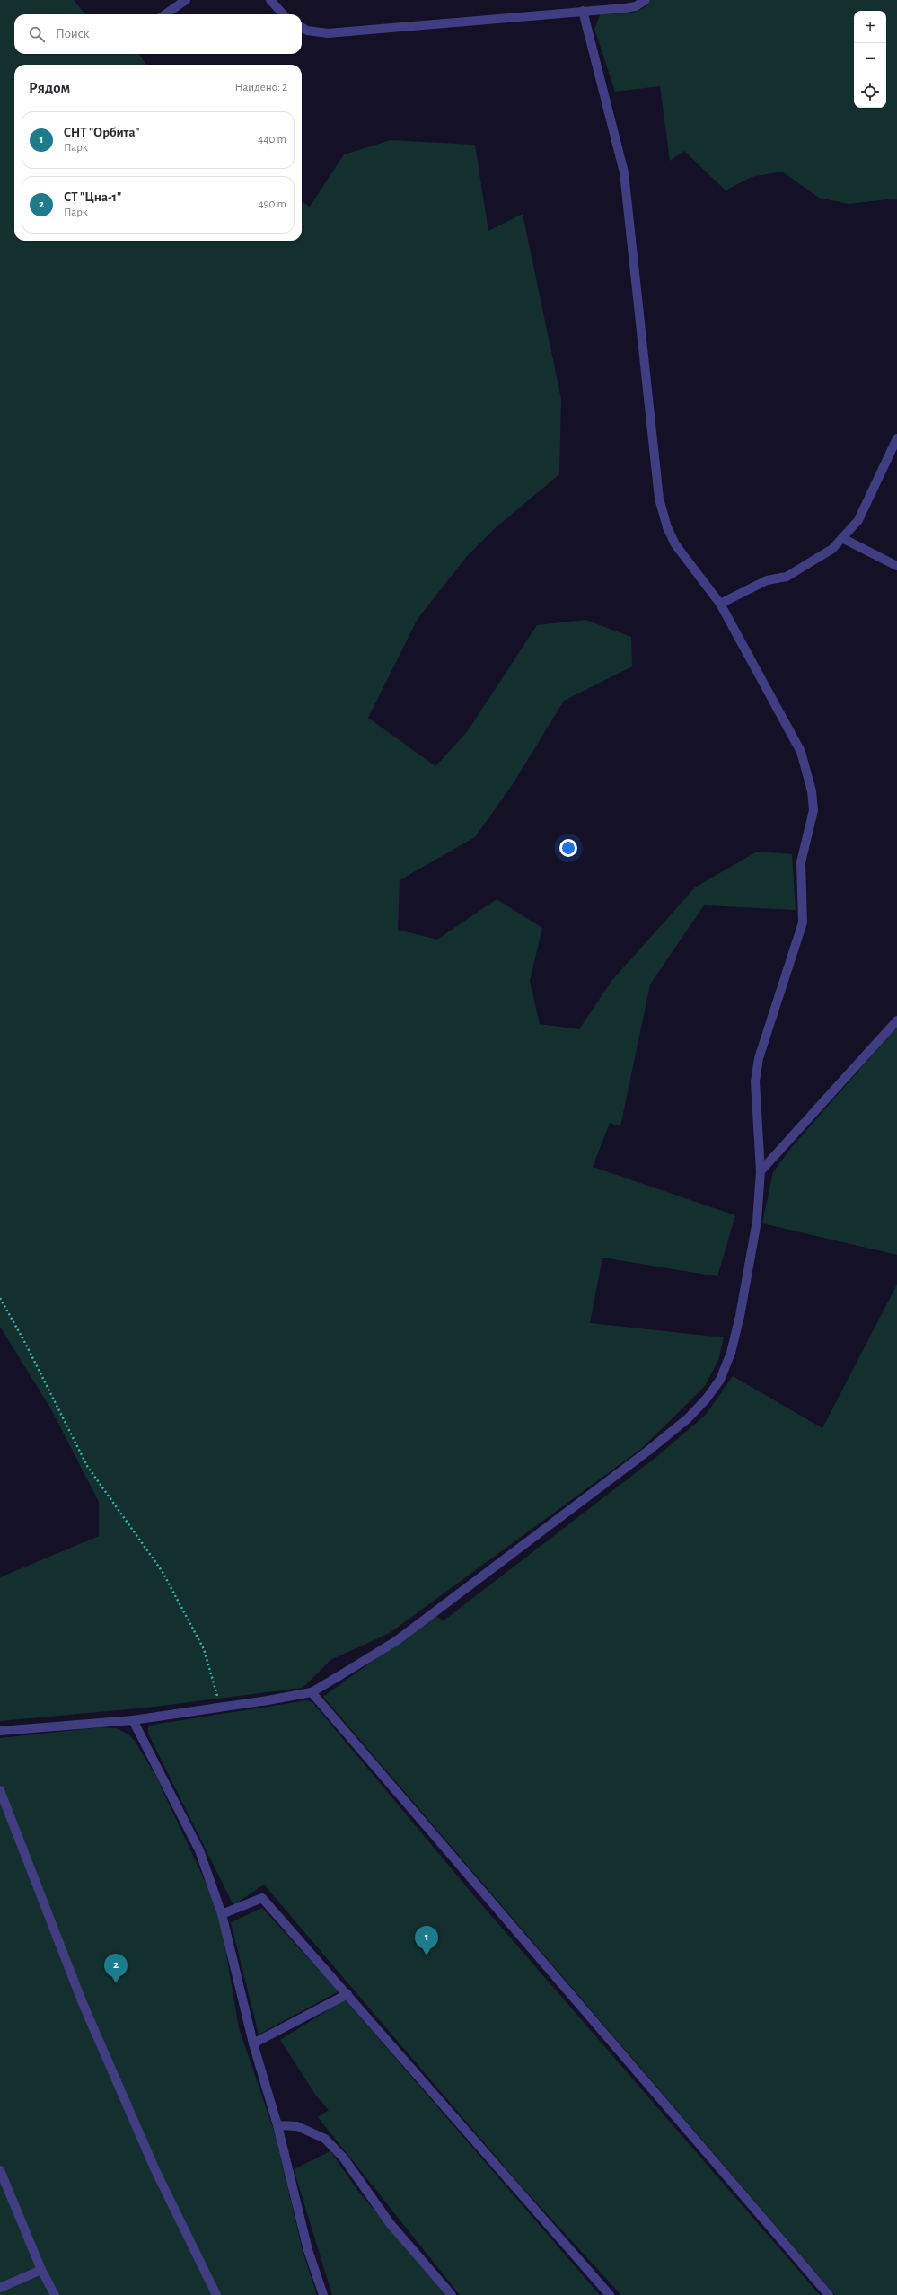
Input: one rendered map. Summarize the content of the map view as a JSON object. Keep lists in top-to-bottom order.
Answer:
{
  "page": {
    "map_buttons": ["+", "−"],
    "search": "Поиск",
    "heading": ["Рядом", "Найдено: 2"],
    "list": [
      {
        "mark": "1",
        "name": "CНТ \"Орбита\"",
        "note": "Парк",
        "value": "440 m"
      },
      {
        "mark": "2",
        "name": "СТ \"Цна-1\"",
        "note": "Парк",
        "value": "490 m"
      }
    ],
    "pins": ["1", "2"]
  }
}
